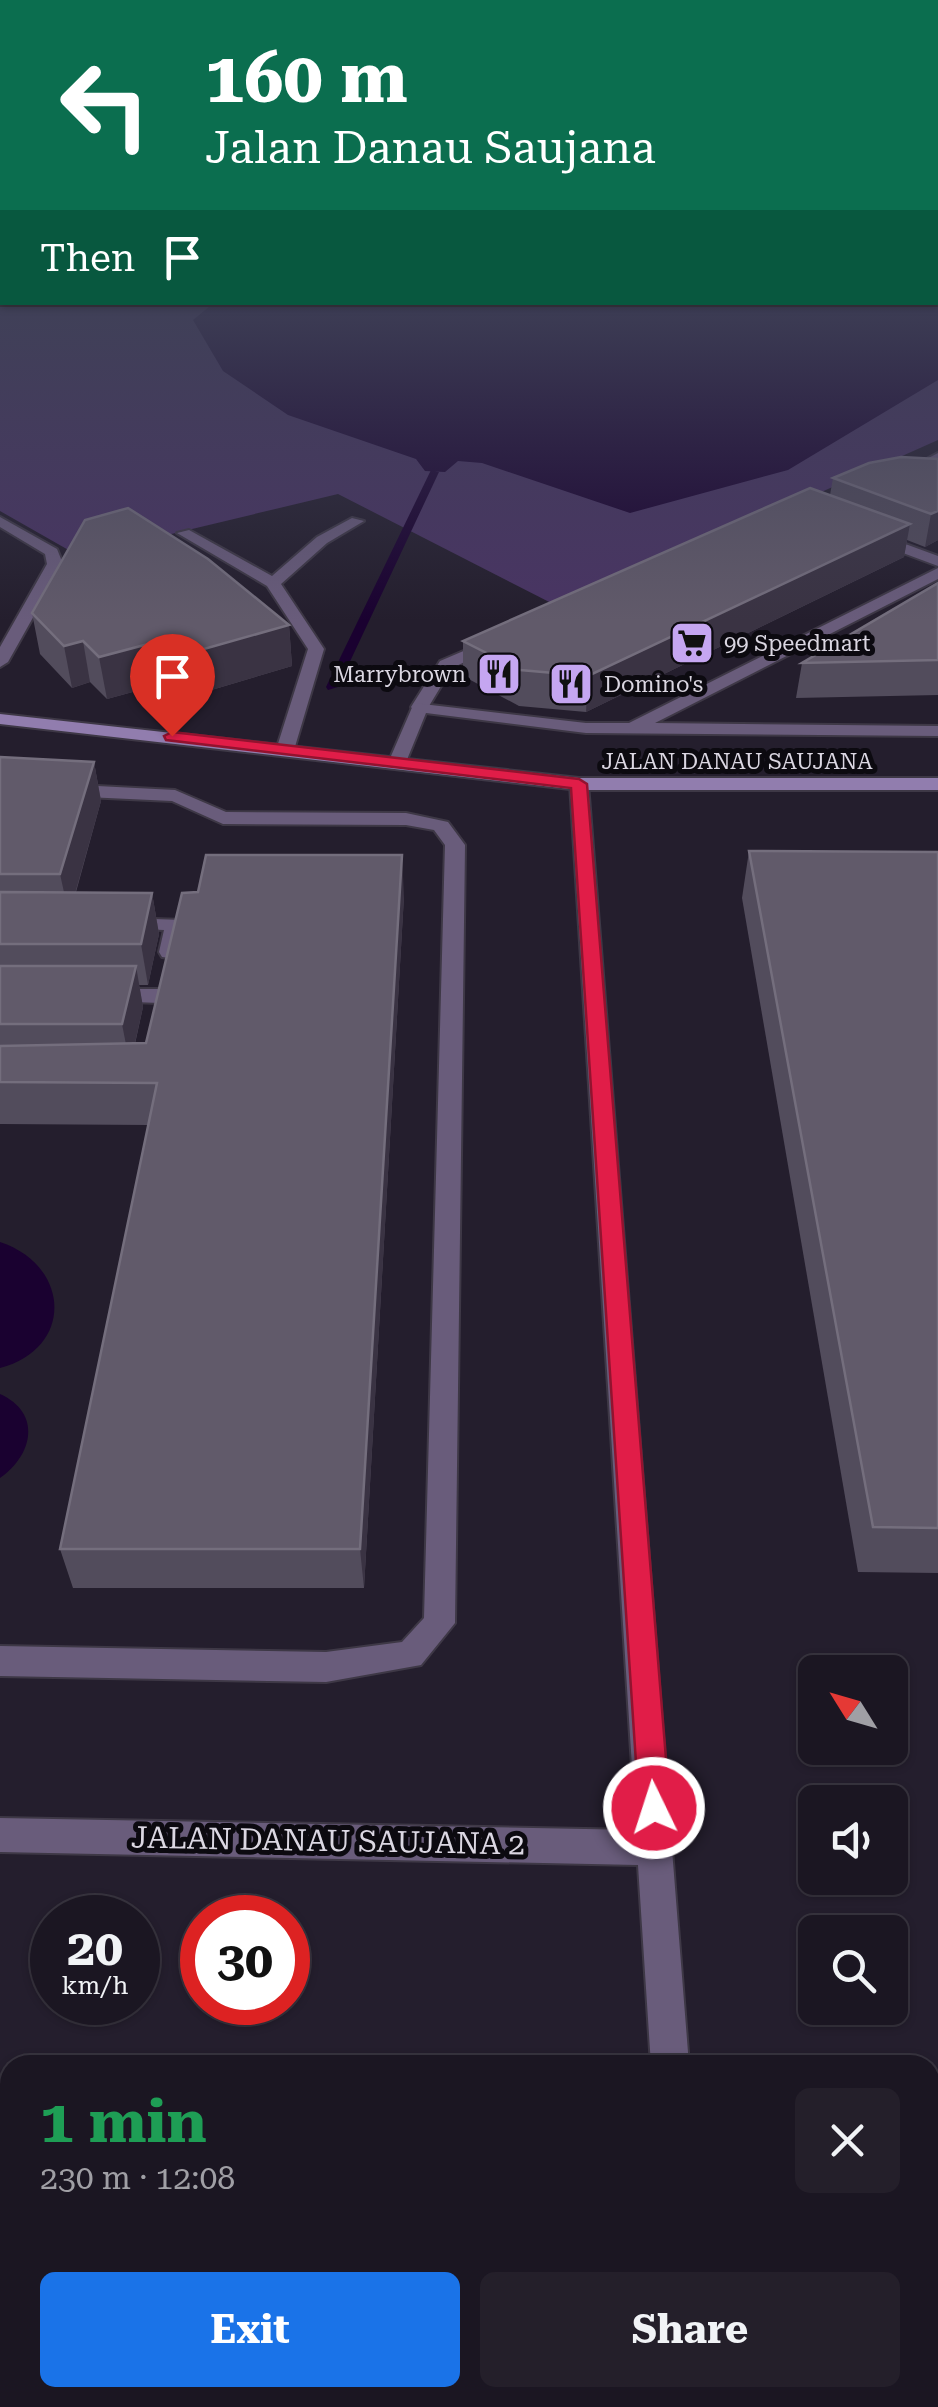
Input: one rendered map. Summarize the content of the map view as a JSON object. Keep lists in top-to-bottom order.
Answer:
{
  "streets": {
    "street": ["JALAN DANAU SAUJANA", "JALAN DANAU SAUJANA 2"]
  },
  "places": {
    "supermarket": ["99 Speedmart"],
    "restaurant": ["Marrybrown", "Domino's"]
  },
  "north": "top left",
  "page": {
    "turn": ["160 m", "Jalan Danau Saujana"],
    "then": "Then",
    "speed": "20 km/h",
    "limit": "30",
    "heading": ["1 min", "230 m · 12:08"],
    "buttons": ["Exit", "Share"]
  }
}
